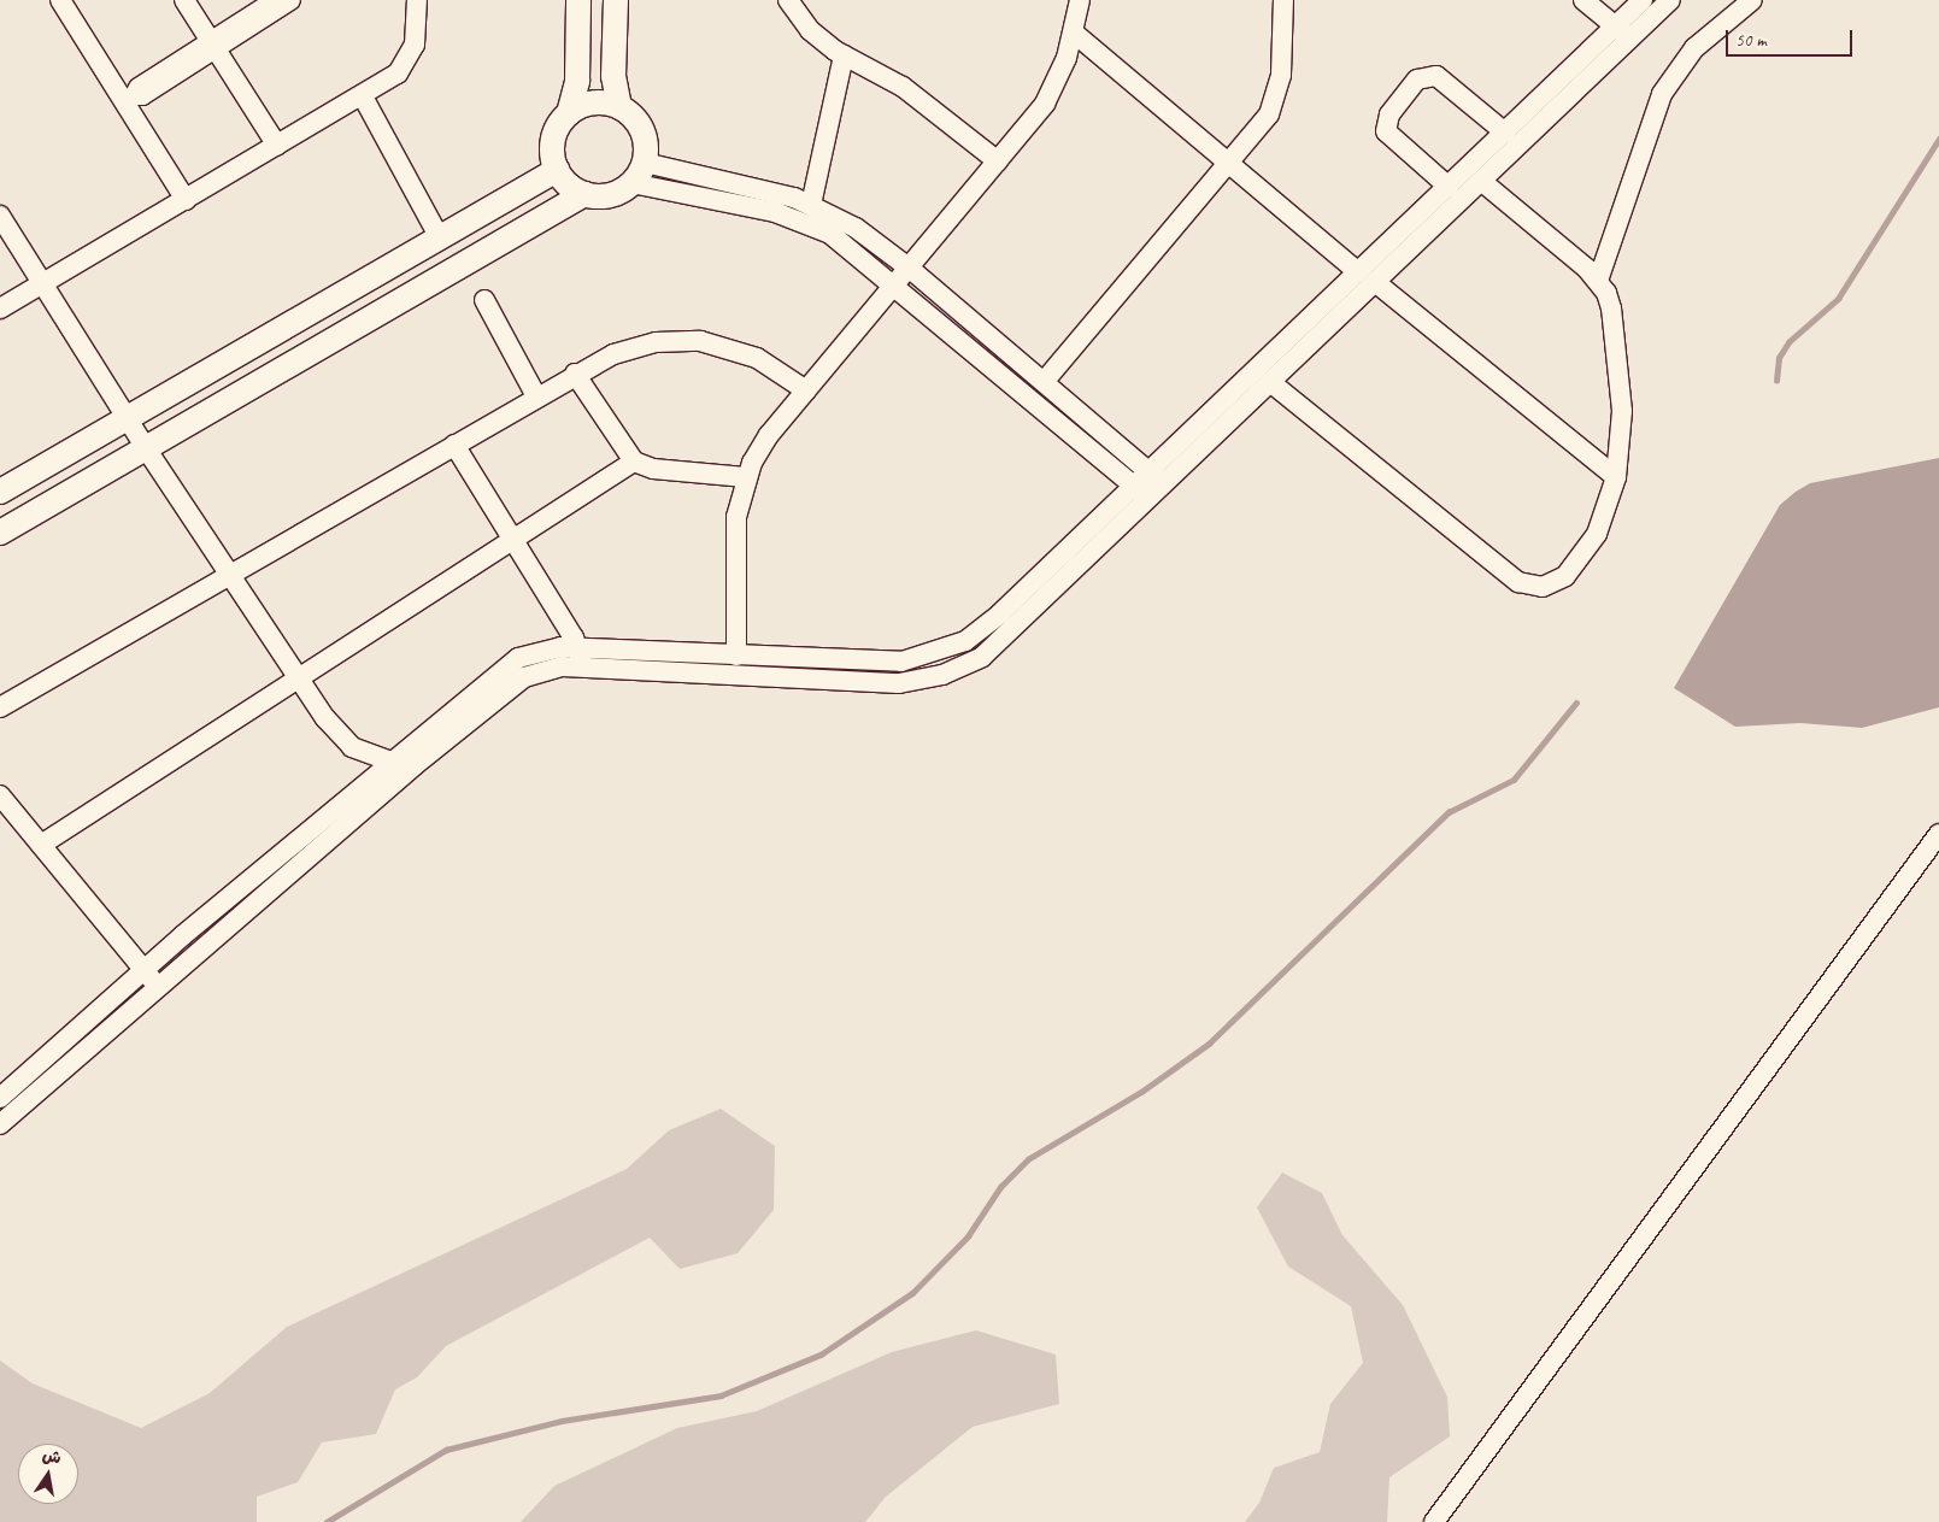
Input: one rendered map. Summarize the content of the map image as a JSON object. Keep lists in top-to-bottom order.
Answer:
{
  "scale_bar": "50 m",
  "north": "top"
}
